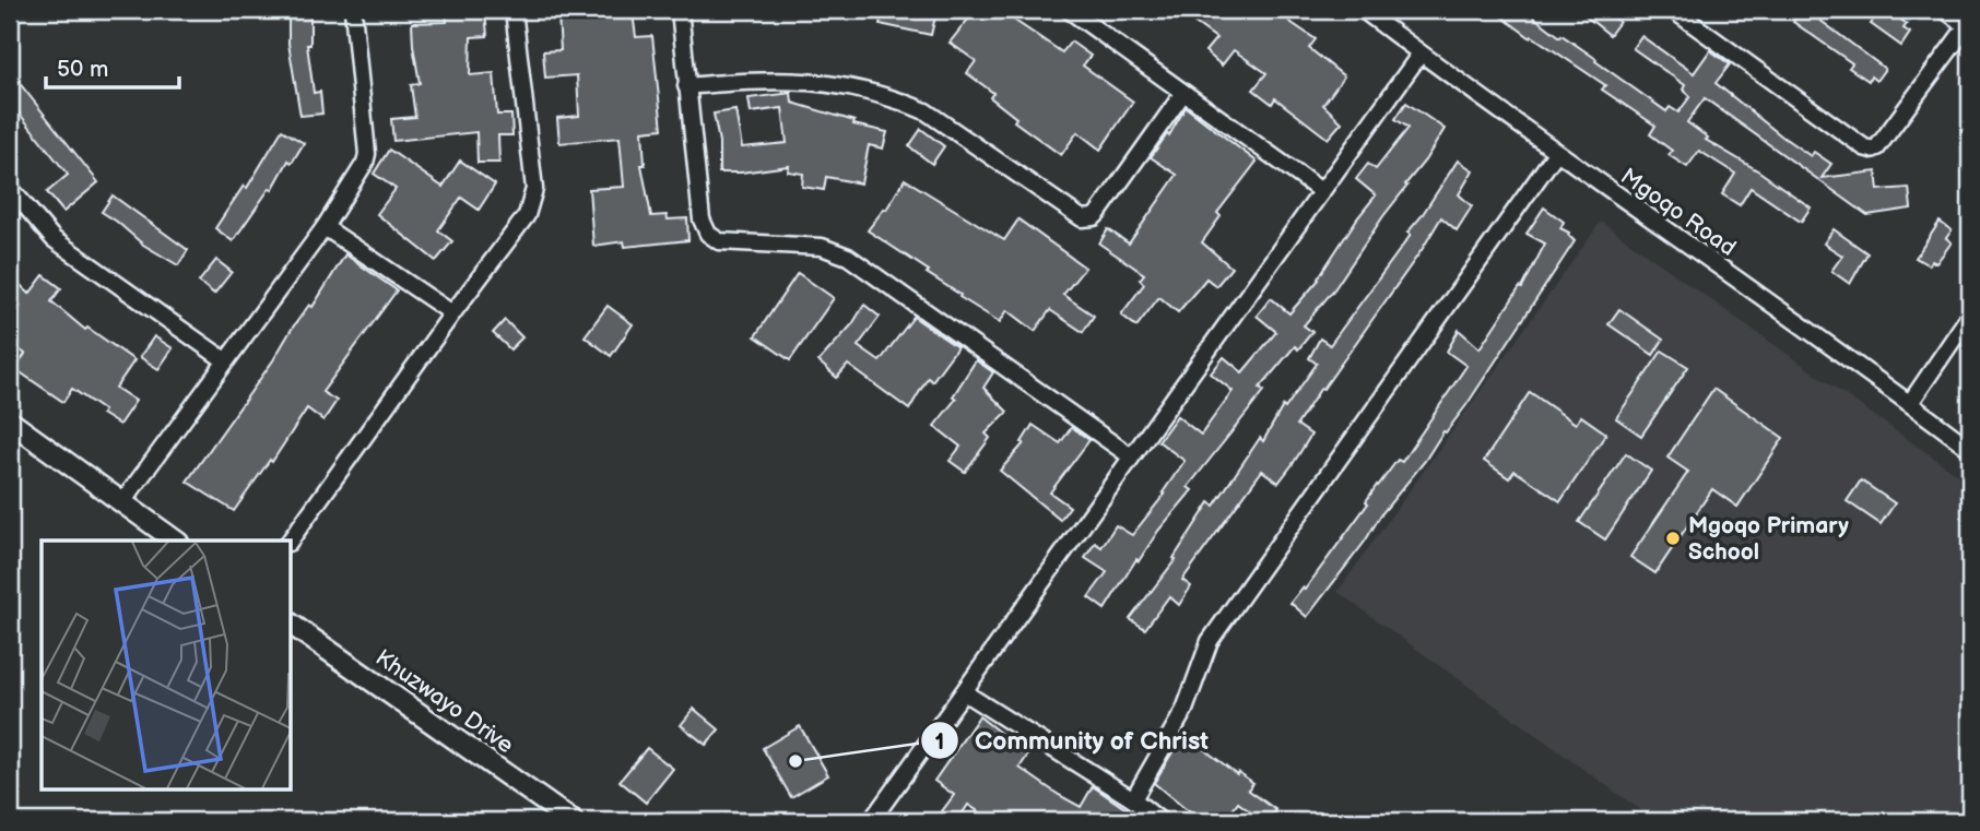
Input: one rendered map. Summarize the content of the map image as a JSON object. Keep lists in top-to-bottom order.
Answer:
{
  "streets": {
    "street": ["Mgoqo Road", "Khuzwayo Drive"]
  },
  "places": ["Mgoqo Primary School", "Community of Christ"],
  "scale_bar": "50 m"
}
